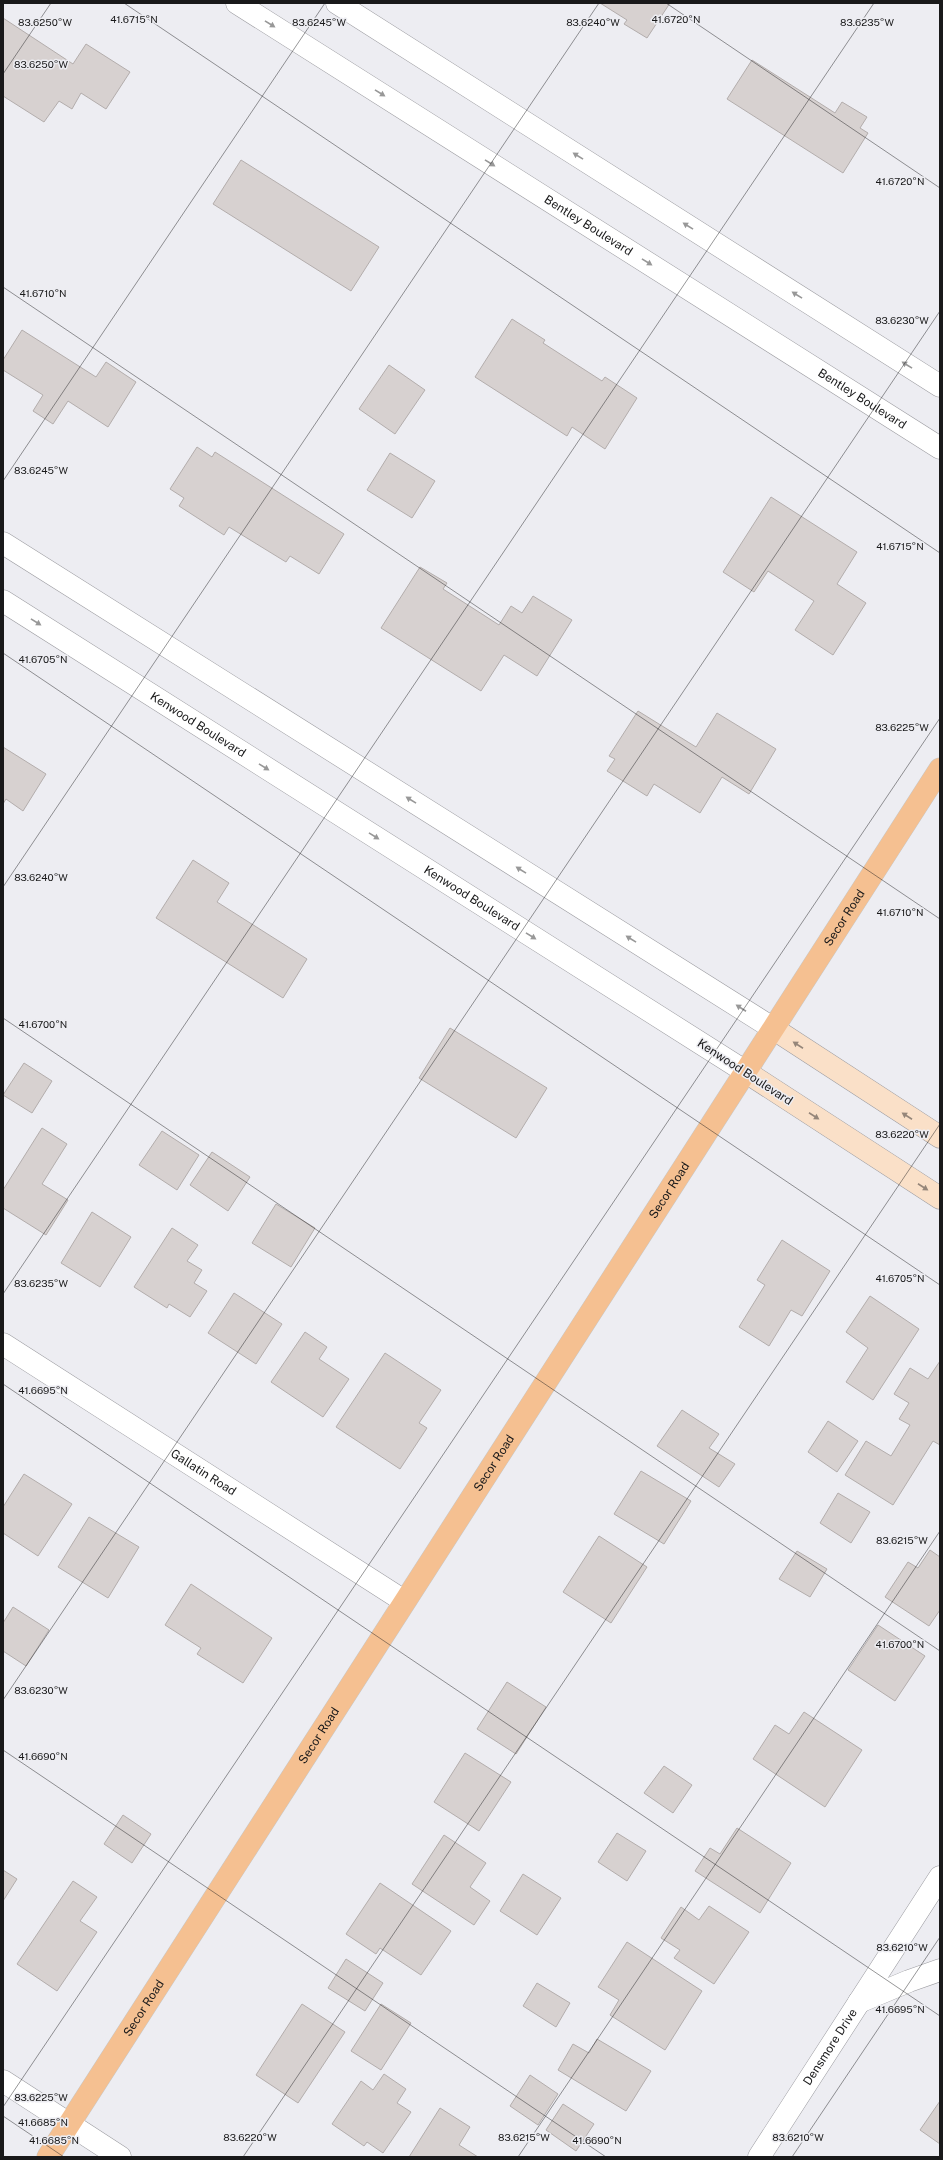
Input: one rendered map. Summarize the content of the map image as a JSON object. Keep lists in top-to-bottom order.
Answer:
{
  "streets": {
    "main road": ["Secor Road"],
    "street": [
      "Bentley Boulevard",
      "Kenwood Boulevard",
      "Gallatin Road",
      "Densmore Drive"
    ]
  },
  "crossings": [
    ["Kenwood Boulevard", "Secor Road"],
    ["Secor Road", "Gallatin Road"]
  ],
  "coordinates": [
    "41.6715°N",
    "41.6720°N",
    "83.6250°W",
    "83.6240°W",
    "83.6245°W",
    "83.6235°W",
    "41.6710°N",
    "83.6230°W",
    "41.6705°N",
    "83.6225°W",
    "41.6700°N",
    "83.6220°W",
    "41.6695°N",
    "83.6215°W",
    "41.6690°N",
    "83.6210°W",
    "41.6685°N"
  ]
}
